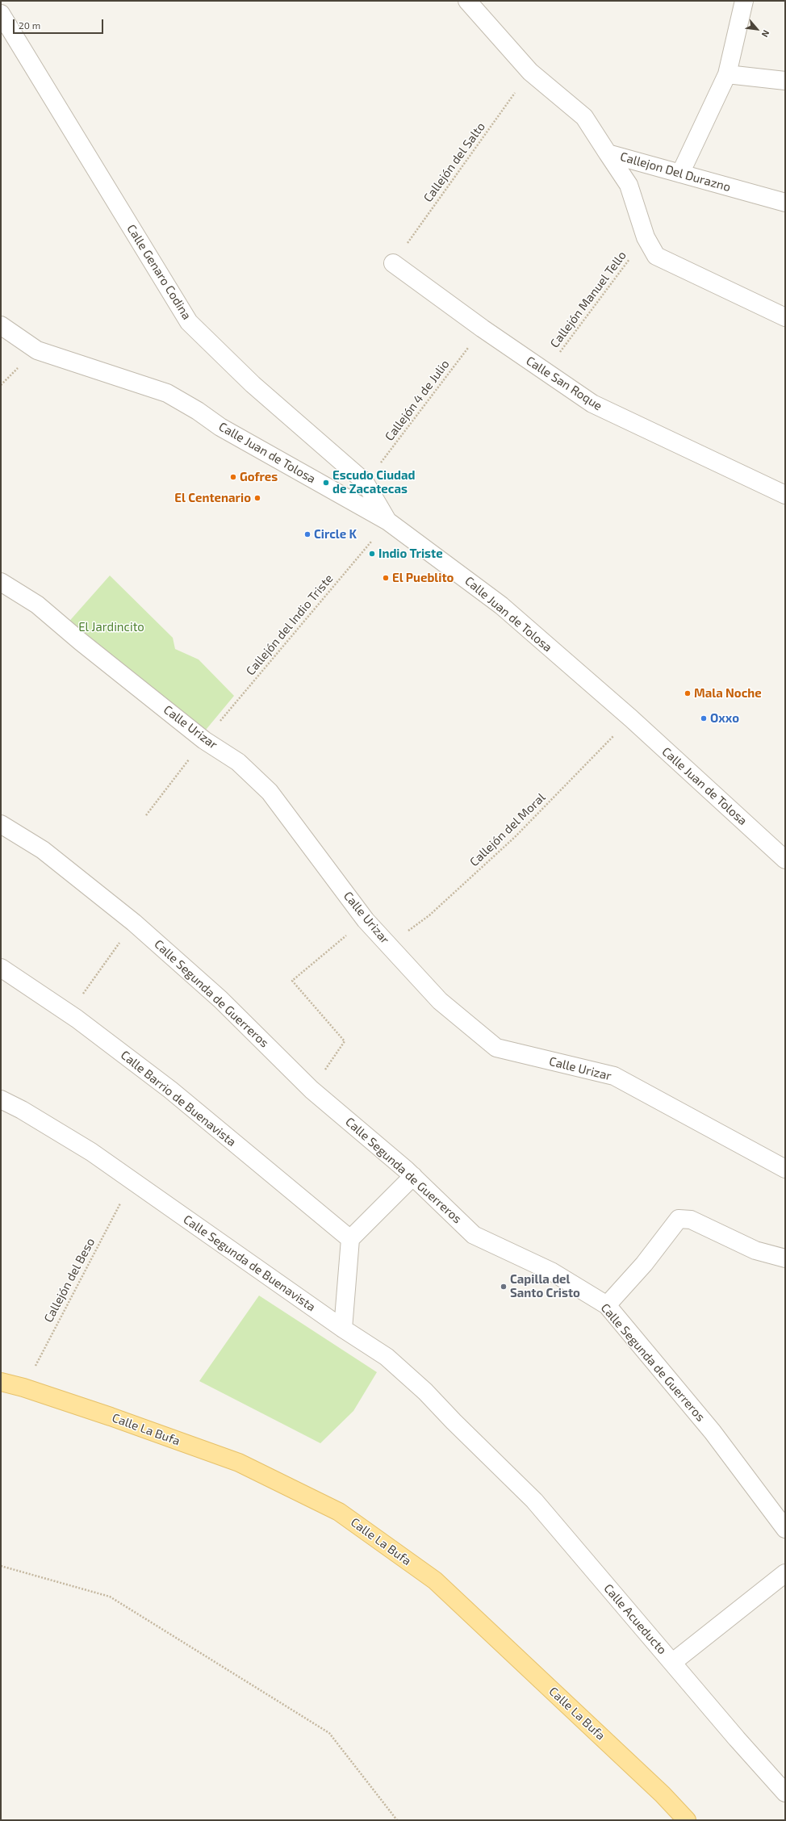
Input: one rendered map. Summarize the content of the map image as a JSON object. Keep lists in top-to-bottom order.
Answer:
{
  "streets": {
    "main road": ["Calle La Bufa"],
    "street": [
      "Callejon Del Durazno",
      "Calle Genaro Codina",
      "Calle San Roque",
      "Calle Juan de Tolosa",
      "Calle Urizar",
      "Calle Segunda de Guerreros",
      "Calle Barrio de Buenavista",
      "Calle Segunda de Buenavista",
      "Calle Acueducto"
    ],
    "path": [
      "Callejón del Salto",
      "Callejón Manuel Tello",
      "Callejón 4 de Julio",
      "Callejón del Indio Triste",
      "Callejón del Moral",
      "Callejón del Beso"
    ]
  },
  "crossings": [
    ["Callejón del Salto", "Callejon Del Durazno"],
    ["Callejón del Salto", "Calle San Roque"],
    ["Calle Genaro Codina", "Callejón 4 de Julio"],
    ["Calle Genaro Codina", "Calle Juan de Tolosa"],
    ["Calle Genaro Codina", "Callejón del Indio Triste"],
    ["Callejón Manuel Tello", "Calle San Roque"],
    ["Calle San Roque", "Callejón 4 de Julio"],
    ["Calle Juan de Tolosa", "Callejón del Indio Triste"],
    ["Calle Juan de Tolosa", "Callejón del Moral"],
    ["Callejón del Indio Triste", "Calle Urizar"],
    ["Calle Urizar", "Callejón del Moral"],
    ["Calle Segunda de Buenavista", "Callejón del Beso"],
    ["Calle Segunda de Buenavista", "Calle Acueducto"],
    ["Callejón del Beso", "Calle La Bufa"]
  ],
  "parks": ["El Jardincito"],
  "places": [
    "Gofres",
    "Escudo Ciudad de Zacatecas",
    "El Centenario",
    "Circle K",
    "Indio Triste",
    "El Pueblito",
    "Mala Noche",
    "Oxxo",
    "Capilla del Santo Cristo"
  ],
  "scale_bar": "20 m",
  "north": "bottom right"
}
